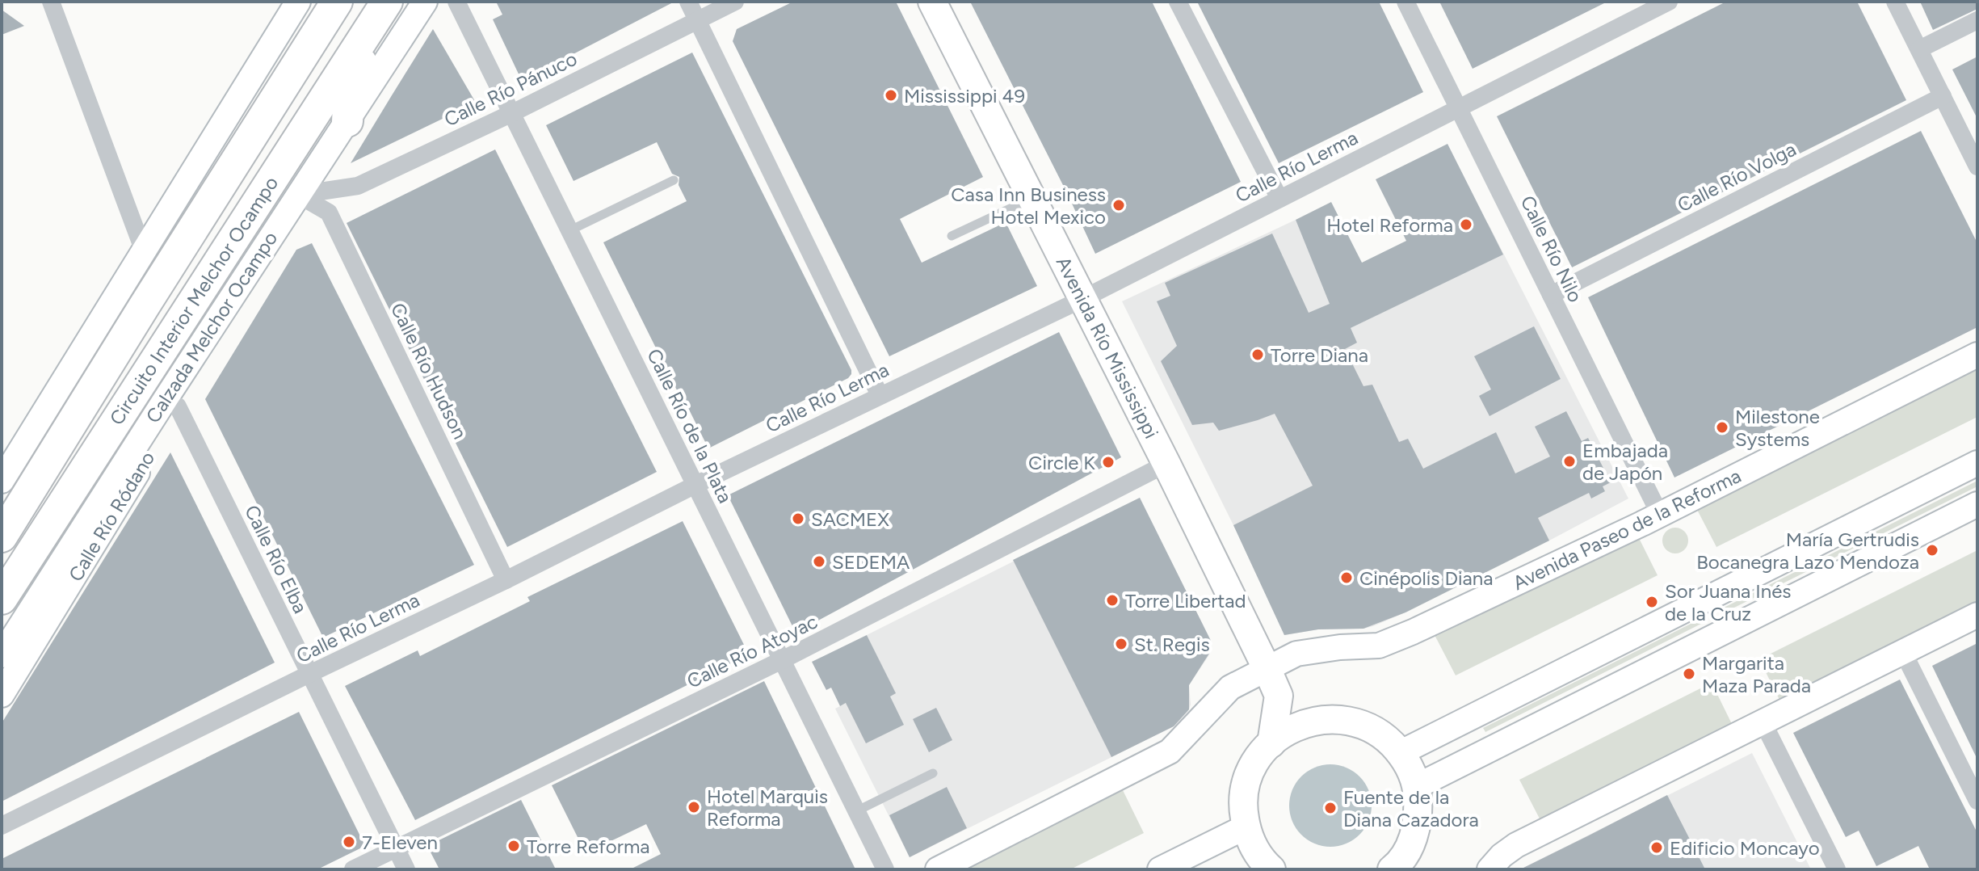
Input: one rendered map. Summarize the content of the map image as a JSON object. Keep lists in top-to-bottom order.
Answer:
{
  "streets": {
    "highway": ["Circuito Interior Melchor Ocampo"],
    "main road": [
      "Calzada Melchor Ocampo",
      "Avenida Río Mississippi",
      "Calle Río Ródano",
      "Avenida Paseo de la Reforma"
    ],
    "street": [
      "Calle Río Pánuco",
      "Calle Río Lerma",
      "Calle Río Volga",
      "Calle Río Nilo",
      "Calle Río Hudson",
      "Calle Río de la Plata",
      "Calle Río Elba",
      "Calle Río Atoyac"
    ]
  },
  "crossings": [
    ["Calle Río Pánuco", "Calzada Melchor Ocampo"],
    ["Calle Río Pánuco", "Calle Río Hudson"],
    ["Calle Río Pánuco", "Calle Río de la Plata"],
    ["Calle Río Lerma", "Calle Río Nilo"],
    ["Calle Río Lerma", "Avenida Río Mississippi"],
    ["Calle Río Lerma", "Calle Río Hudson"],
    ["Calle Río Lerma", "Calle Río de la Plata"],
    ["Calle Río Lerma", "Calle Río Elba"],
    ["Calle Río Volga", "Calle Río Nilo"],
    ["Calle Río Nilo", "Avenida Paseo de la Reforma"],
    ["Calzada Melchor Ocampo", "Calle Río Hudson"],
    ["Calzada Melchor Ocampo", "Calle Río Ródano"],
    ["Avenida Río Mississippi", "Avenida Paseo de la Reforma"],
    ["Avenida Río Mississippi", "Calle Río Atoyac"],
    ["Calle Río de la Plata", "Calle Río Atoyac"],
    ["Calle Río Ródano", "Calle Río Elba"],
    ["Calle Río Elba", "Calle Río Atoyac"]
  ],
  "places": [
    "Mississippi 49",
    "Casa Inn Business Hotel Mexico",
    "Hotel Reforma",
    "Torre Diana",
    "Milestone Systems",
    "Embajada de Japón",
    "Circle K",
    "SACMEX",
    "María Gertrudis Bocanegra Lazo Mendoza",
    "SEDEMA",
    "Cinépolis Diana",
    "Torre Libertad",
    "Sor Juana Inés de la Cruz",
    "St. Regis",
    "Margarita Maza Parada",
    "Hotel Marquis Reforma",
    "Fuente de la Diana Cazadora",
    "7-Eleven",
    "Torre Reforma",
    "Edificio Moncayo"
  ]
}
